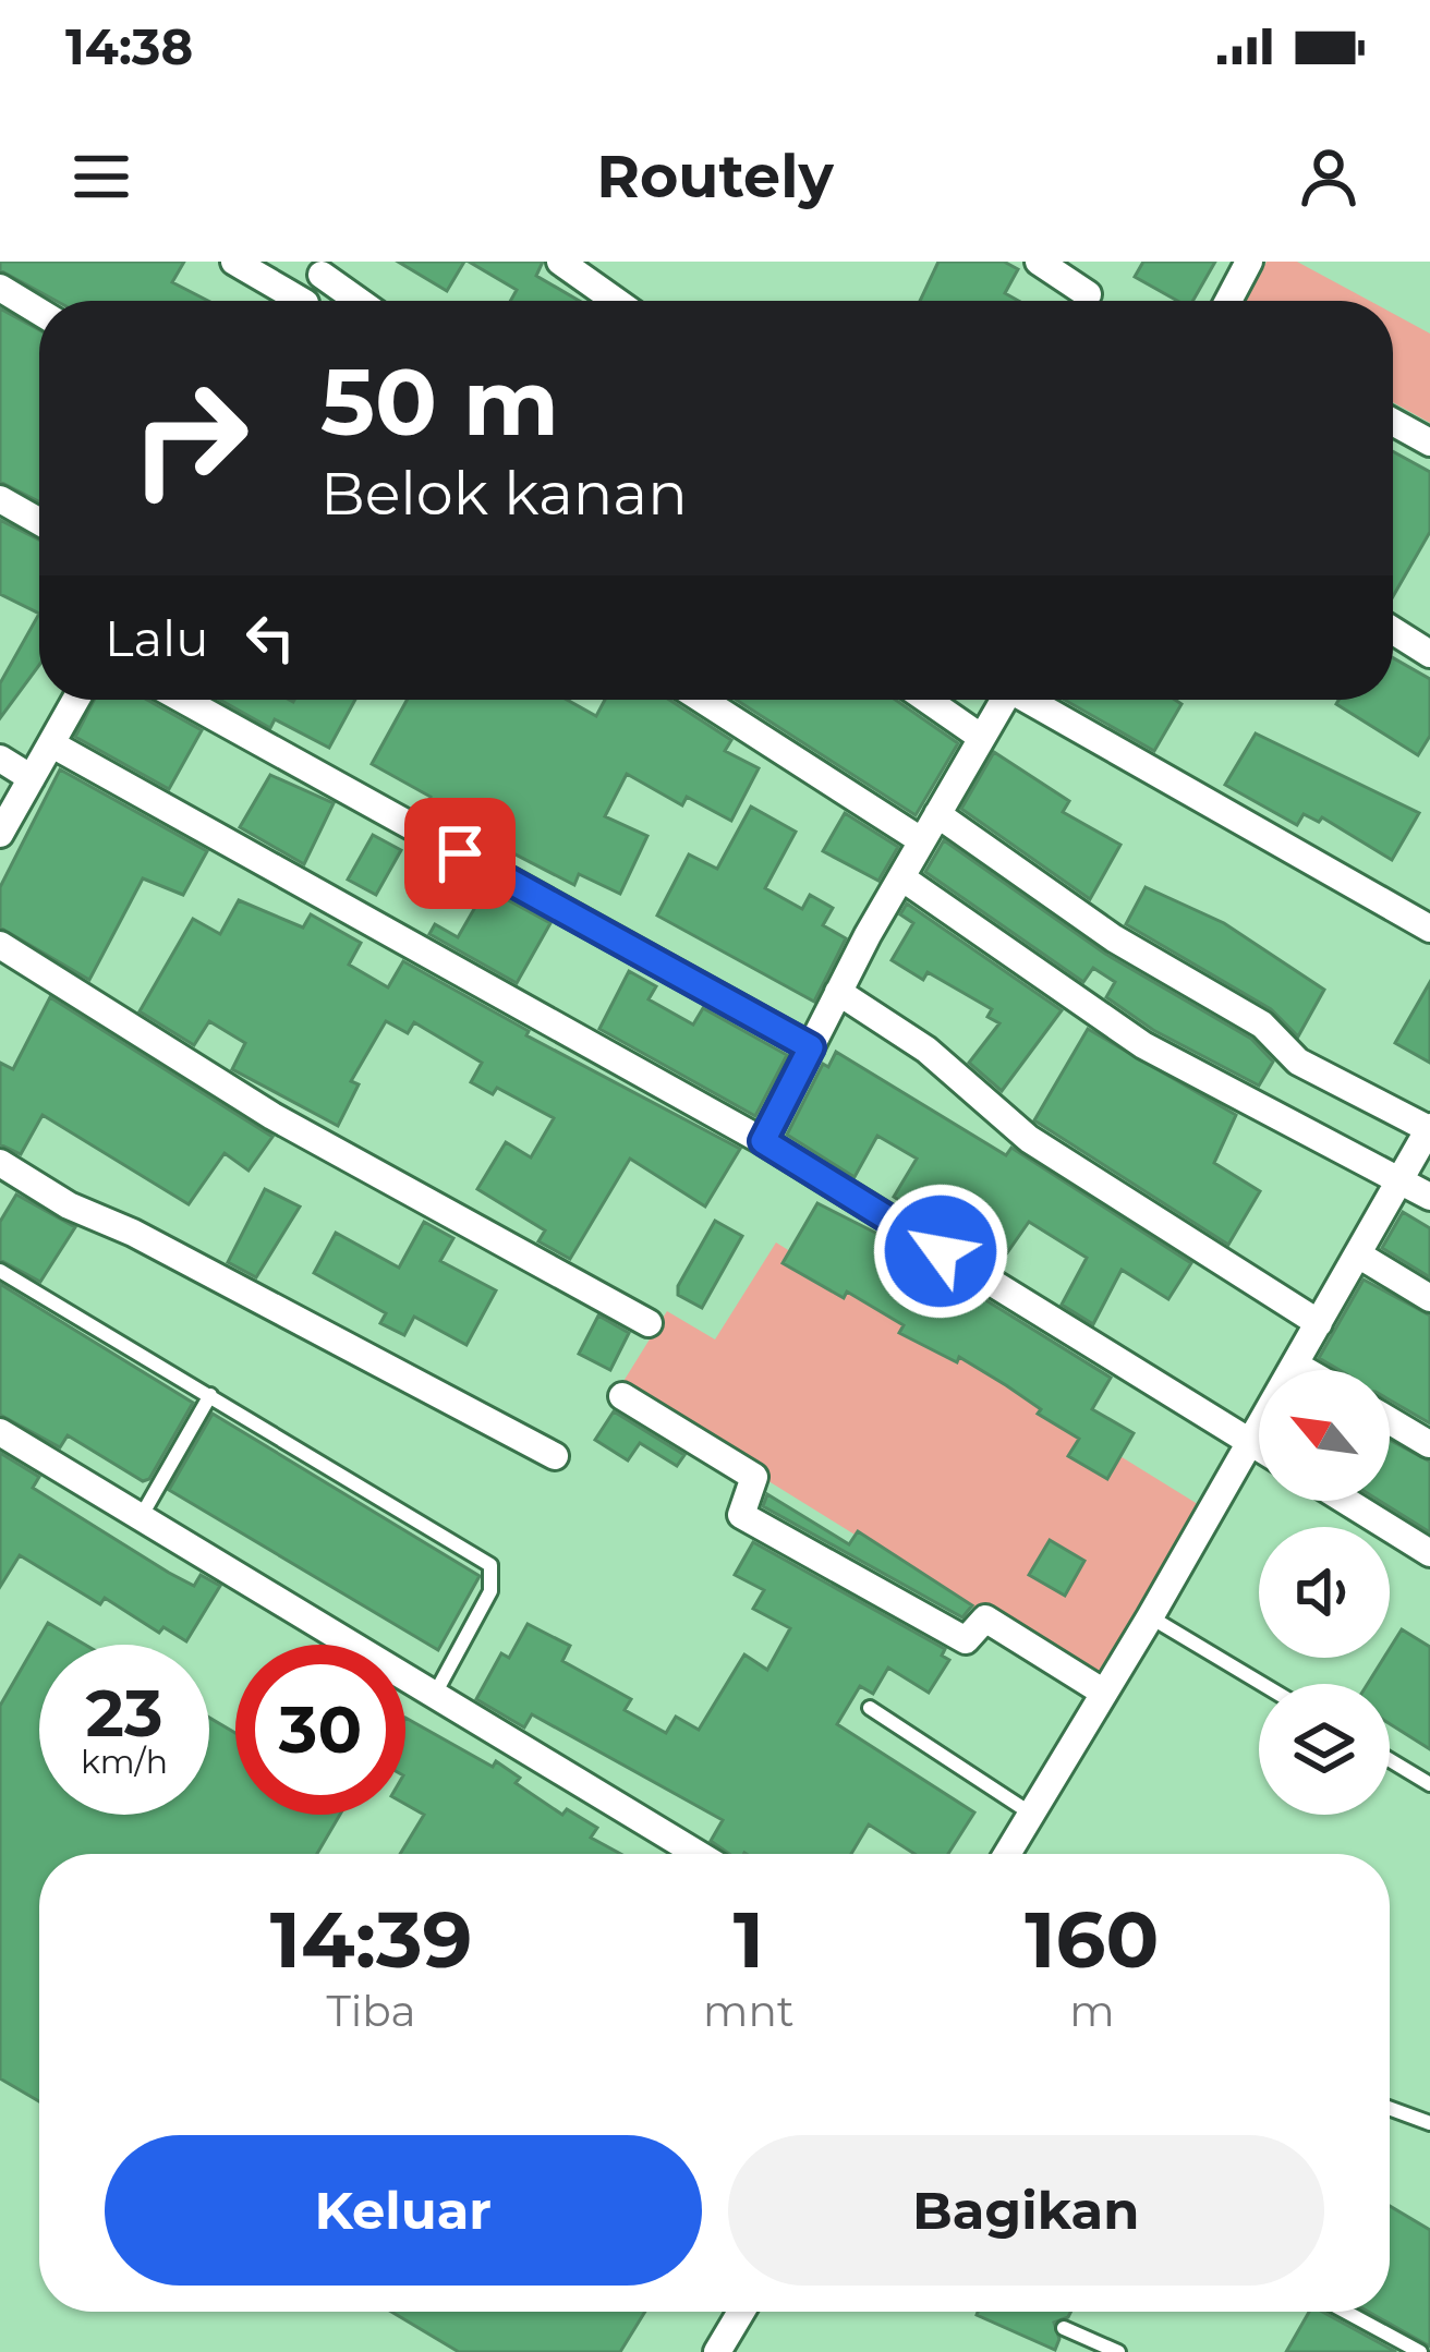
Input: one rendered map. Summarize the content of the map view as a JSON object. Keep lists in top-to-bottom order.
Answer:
{
  "north": "top left",
  "page": {
    "status": "14:38",
    "header": "Routely",
    "turn": ["50 m", "Belok kanan"],
    "then": "Lalu",
    "speed": "23 km/h",
    "limit": "30",
    "eta": [
      "14:39",
      "Tiba",
      "1",
      "mnt",
      "160",
      "m"
    ],
    "buttons": ["Keluar", "Bagikan"]
  }
}
